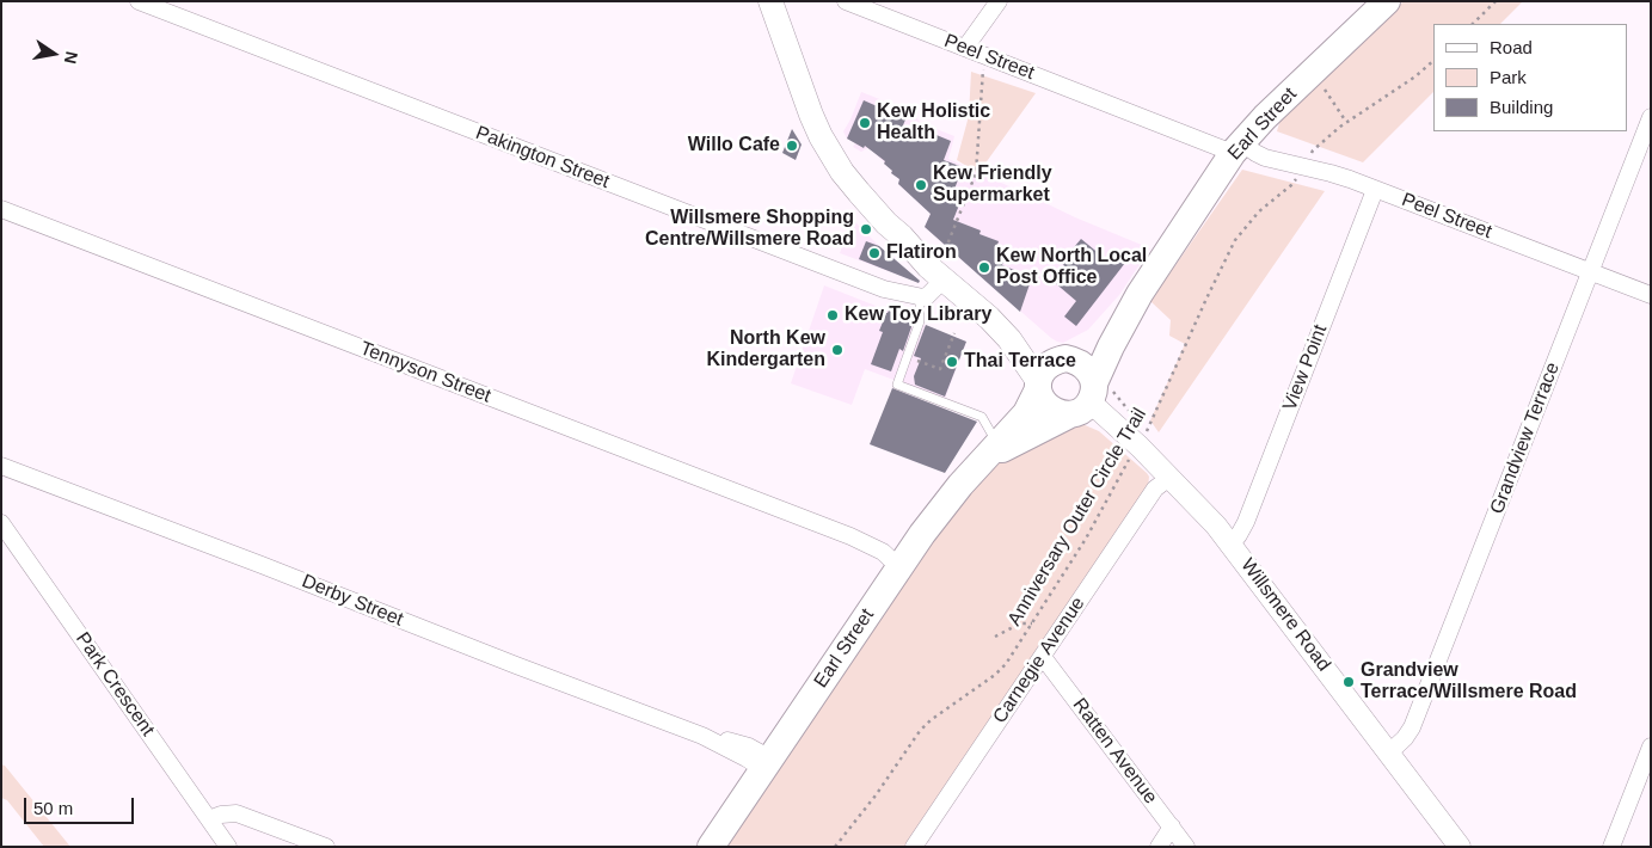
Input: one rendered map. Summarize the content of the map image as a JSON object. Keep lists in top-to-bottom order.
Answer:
{
  "streets": {
    "main road": ["Earl Street"],
    "street": [
      "Peel Street",
      "Pakington Street",
      "View Point",
      "Tennyson Street",
      "Grandview Terrace",
      "Derby Street",
      "Willsmere Road",
      "Carnegie Avenue",
      "Park Crescent",
      "Ratten Avenue"
    ],
    "path": ["Anniversary Outer Circle Trail"]
  },
  "crossings": [
    ["Peel Street", "Earl Street"],
    ["Peel Street", "View Point"],
    ["Peel Street", "Grandview Terrace"],
    ["Peel Street", "Anniversary Outer Circle Trail"],
    ["Earl Street", "Tennyson Street"],
    ["Earl Street", "Derby Street"],
    ["Earl Street", "Willsmere Road"],
    ["View Point", "Willsmere Road"],
    ["Grandview Terrace", "Willsmere Road"],
    ["Anniversary Outer Circle Trail", "Willsmere Road"],
    ["Willsmere Road", "Carnegie Avenue"],
    ["Carnegie Avenue", "Ratten Avenue"]
  ],
  "places": [
    "Kew Holistic Health",
    "Willo Cafe",
    "Kew Friendly Supermarket",
    "Willsmere Shopping Centre/Willsmere Road",
    "Flatiron",
    "Kew North Local Post Office",
    "Kew Toy Library",
    "North Kew Kindergarten",
    "Thai Terrace",
    "Grandview Terrace/Willsmere Road"
  ],
  "legend": ["Road", "Park", "Building"],
  "scale_bar": "50 m",
  "north": "right"
}
